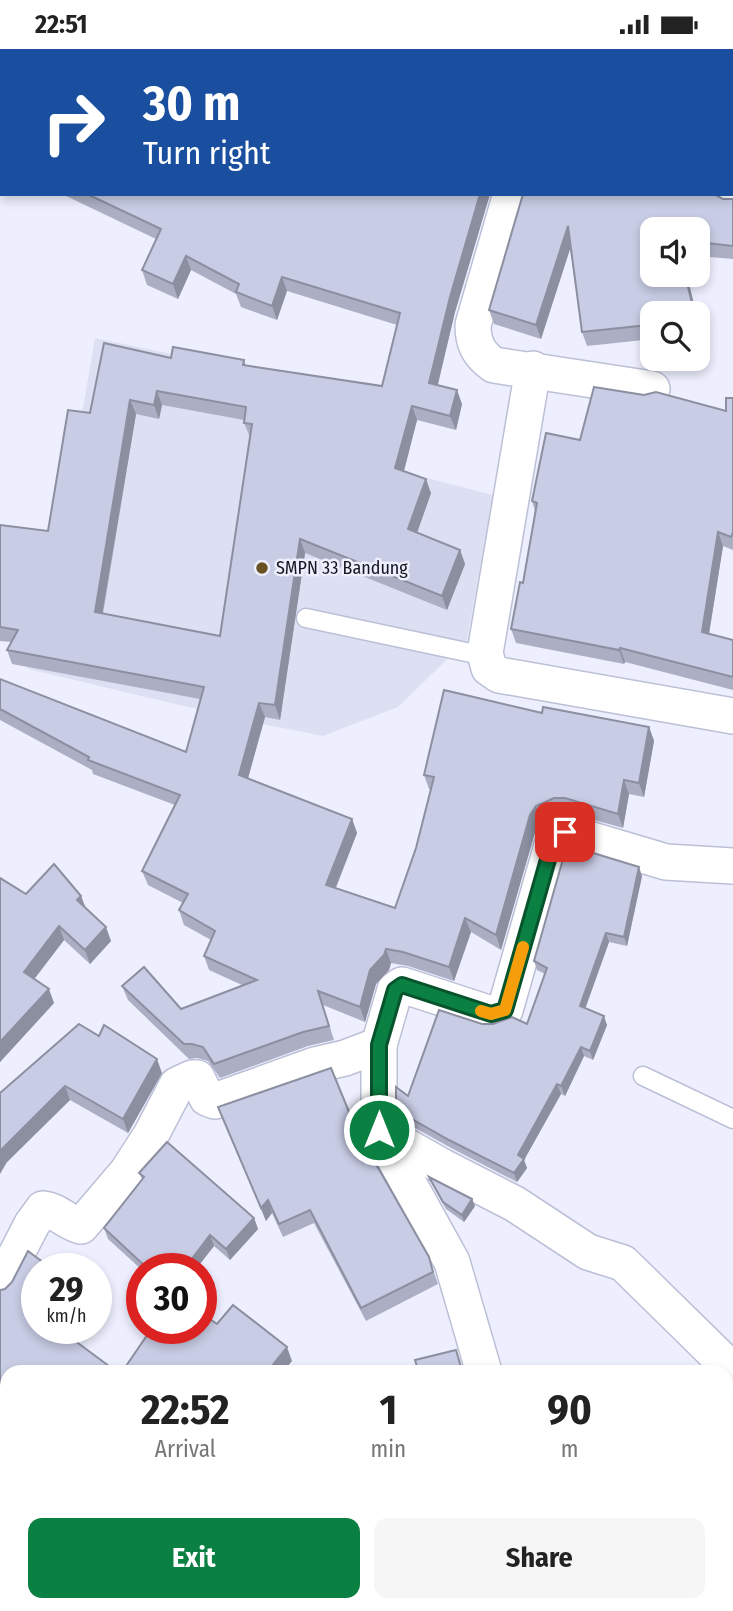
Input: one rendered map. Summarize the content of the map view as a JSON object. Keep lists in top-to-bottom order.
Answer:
{
  "places": ["SMPN 33 Bandung"],
  "page": {
    "status": "22:51",
    "turn": ["30 m", "Turn right"],
    "speed": "29 km/h",
    "limit": "30",
    "eta": [
      "22:52",
      "Arrival",
      "1",
      "min",
      "90",
      "m"
    ],
    "buttons": ["Exit", "Share"]
  }
}
